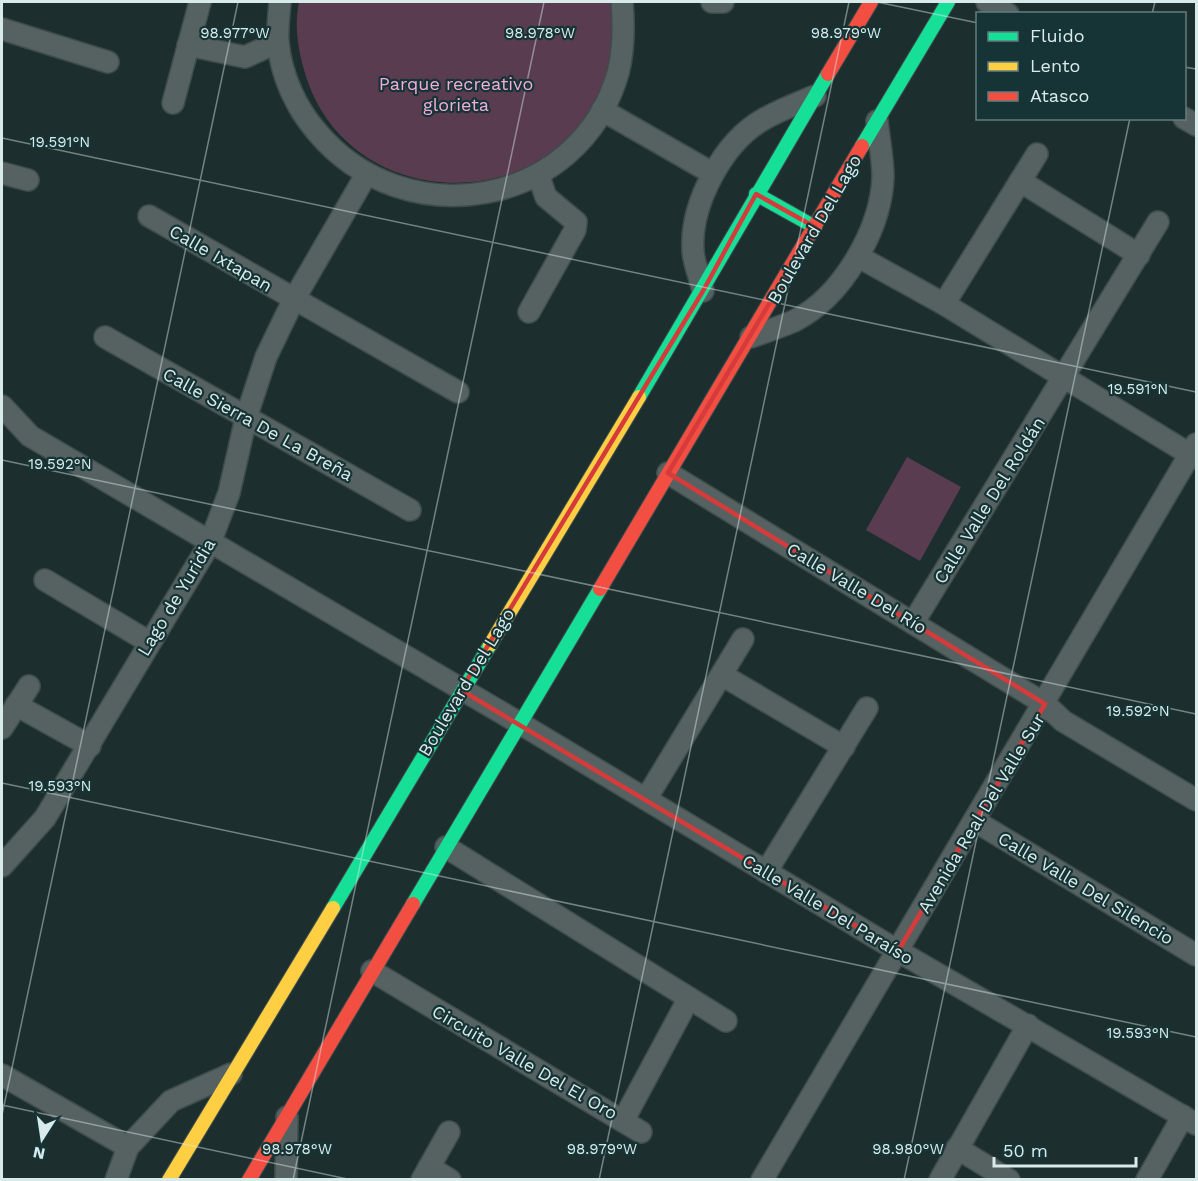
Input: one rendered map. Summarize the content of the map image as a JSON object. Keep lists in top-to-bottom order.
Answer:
{
  "streets": {
    "street": [
      "Boulevard Del Lago",
      "Calle Ixtapan",
      "Calle Sierra De La Breña",
      "Calle Valle Del Roldán",
      "Calle Valle Del Río",
      "Lago de Yuridia",
      "Avenida Real Del Valle Sur",
      "Calle Valle Del Silencio",
      "Calle Valle Del Paraíso",
      "Circuito Valle Del El Oro"
    ]
  },
  "crossings": [
    ["Boulevard Del Lago", "Calle Valle Del Río"],
    ["Boulevard Del Lago", "Calle Valle Del Paraíso"],
    ["Boulevard Del Lago", "Circuito Valle Del El Oro"],
    ["Calle Ixtapan", "Lago de Yuridia"],
    ["Calle Sierra De La Breña", "Lago de Yuridia"],
    ["Calle Valle Del Roldán", "Calle Valle Del Río"],
    ["Calle Valle Del Río", "Avenida Real Del Valle Sur"],
    ["Lago de Yuridia", "Calle Valle Del Paraíso"],
    ["Avenida Real Del Valle Sur", "Calle Valle Del Silencio"],
    ["Avenida Real Del Valle Sur", "Calle Valle Del Paraíso"]
  ],
  "parks": ["Parque recreativo glorieta"],
  "legend": ["Fluido", "Lento", "Atasco"],
  "scale_bar": "50 m",
  "north": "bottom",
  "coordinates": [
    "98.977°W",
    "98.978°W",
    "98.979°W",
    "19.591°N",
    "19.592°N",
    "19.593°N",
    "98.980°W"
  ]
}
